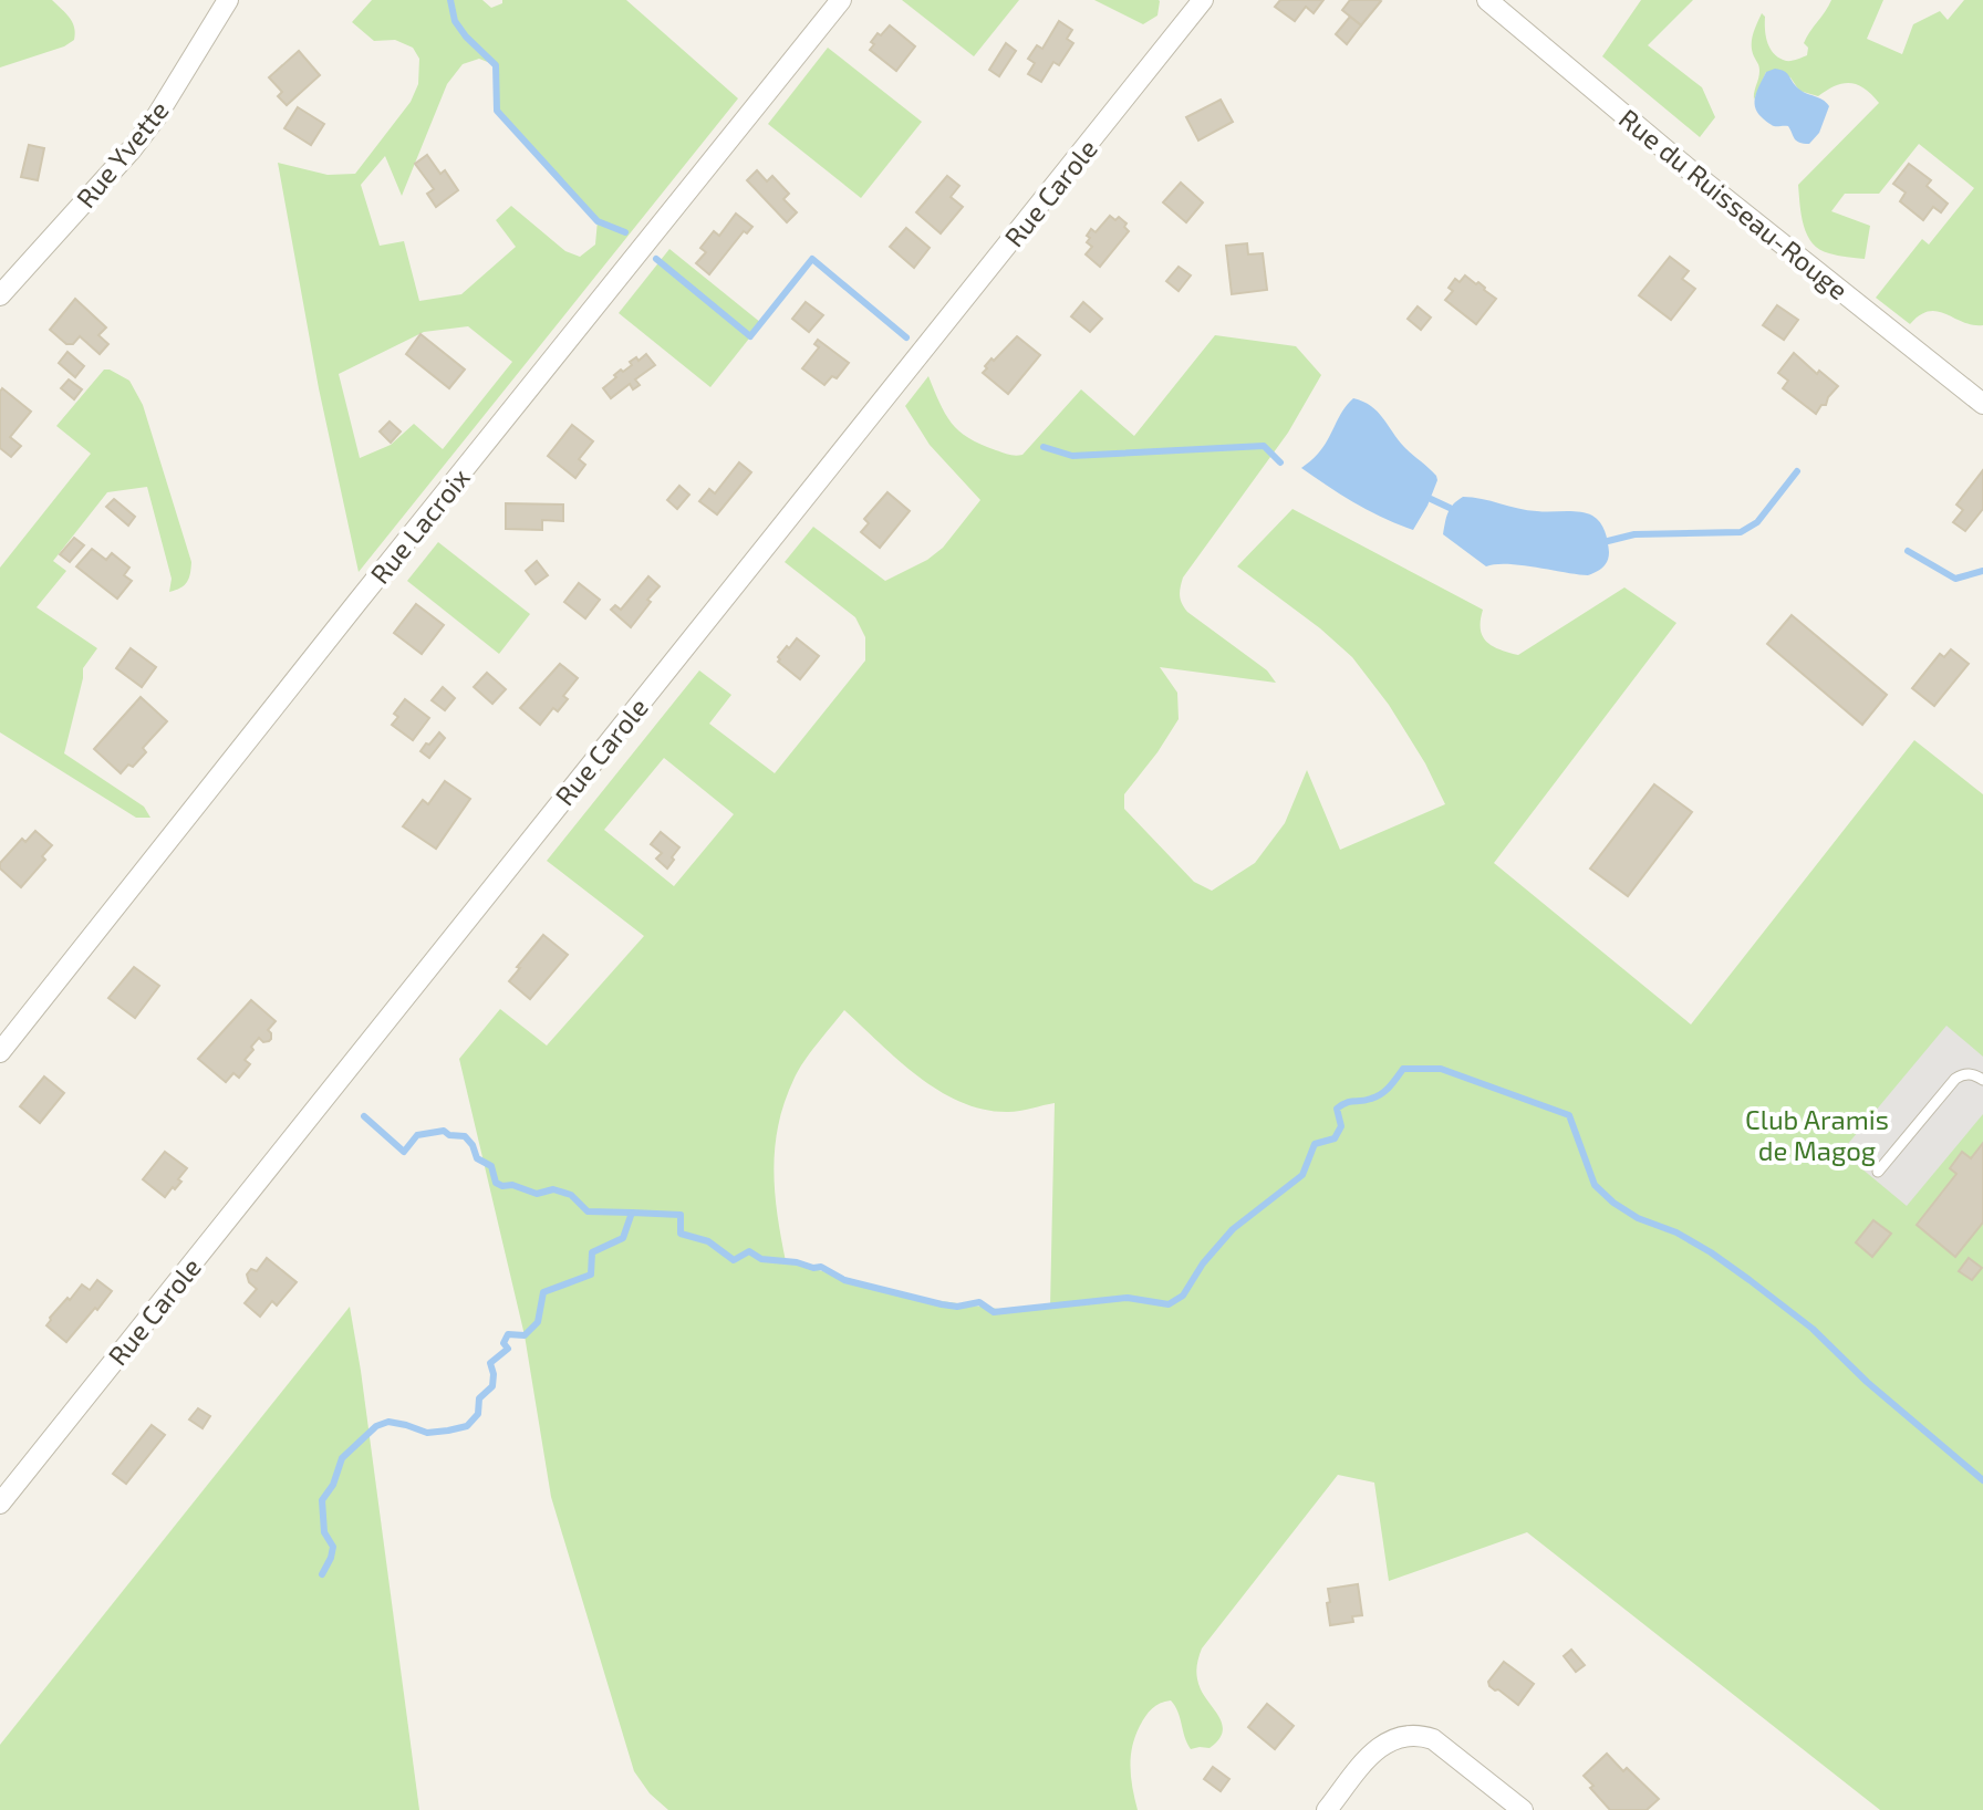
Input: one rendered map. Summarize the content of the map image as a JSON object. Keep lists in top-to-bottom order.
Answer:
{
  "streets": {
    "street": [
      "Rue Yvette",
      "Rue Carole",
      "Rue du Ruisseau-Rouge",
      "Rue Lacroix"
    ]
  },
  "parks": ["Club Aramis de Magog"]
}
